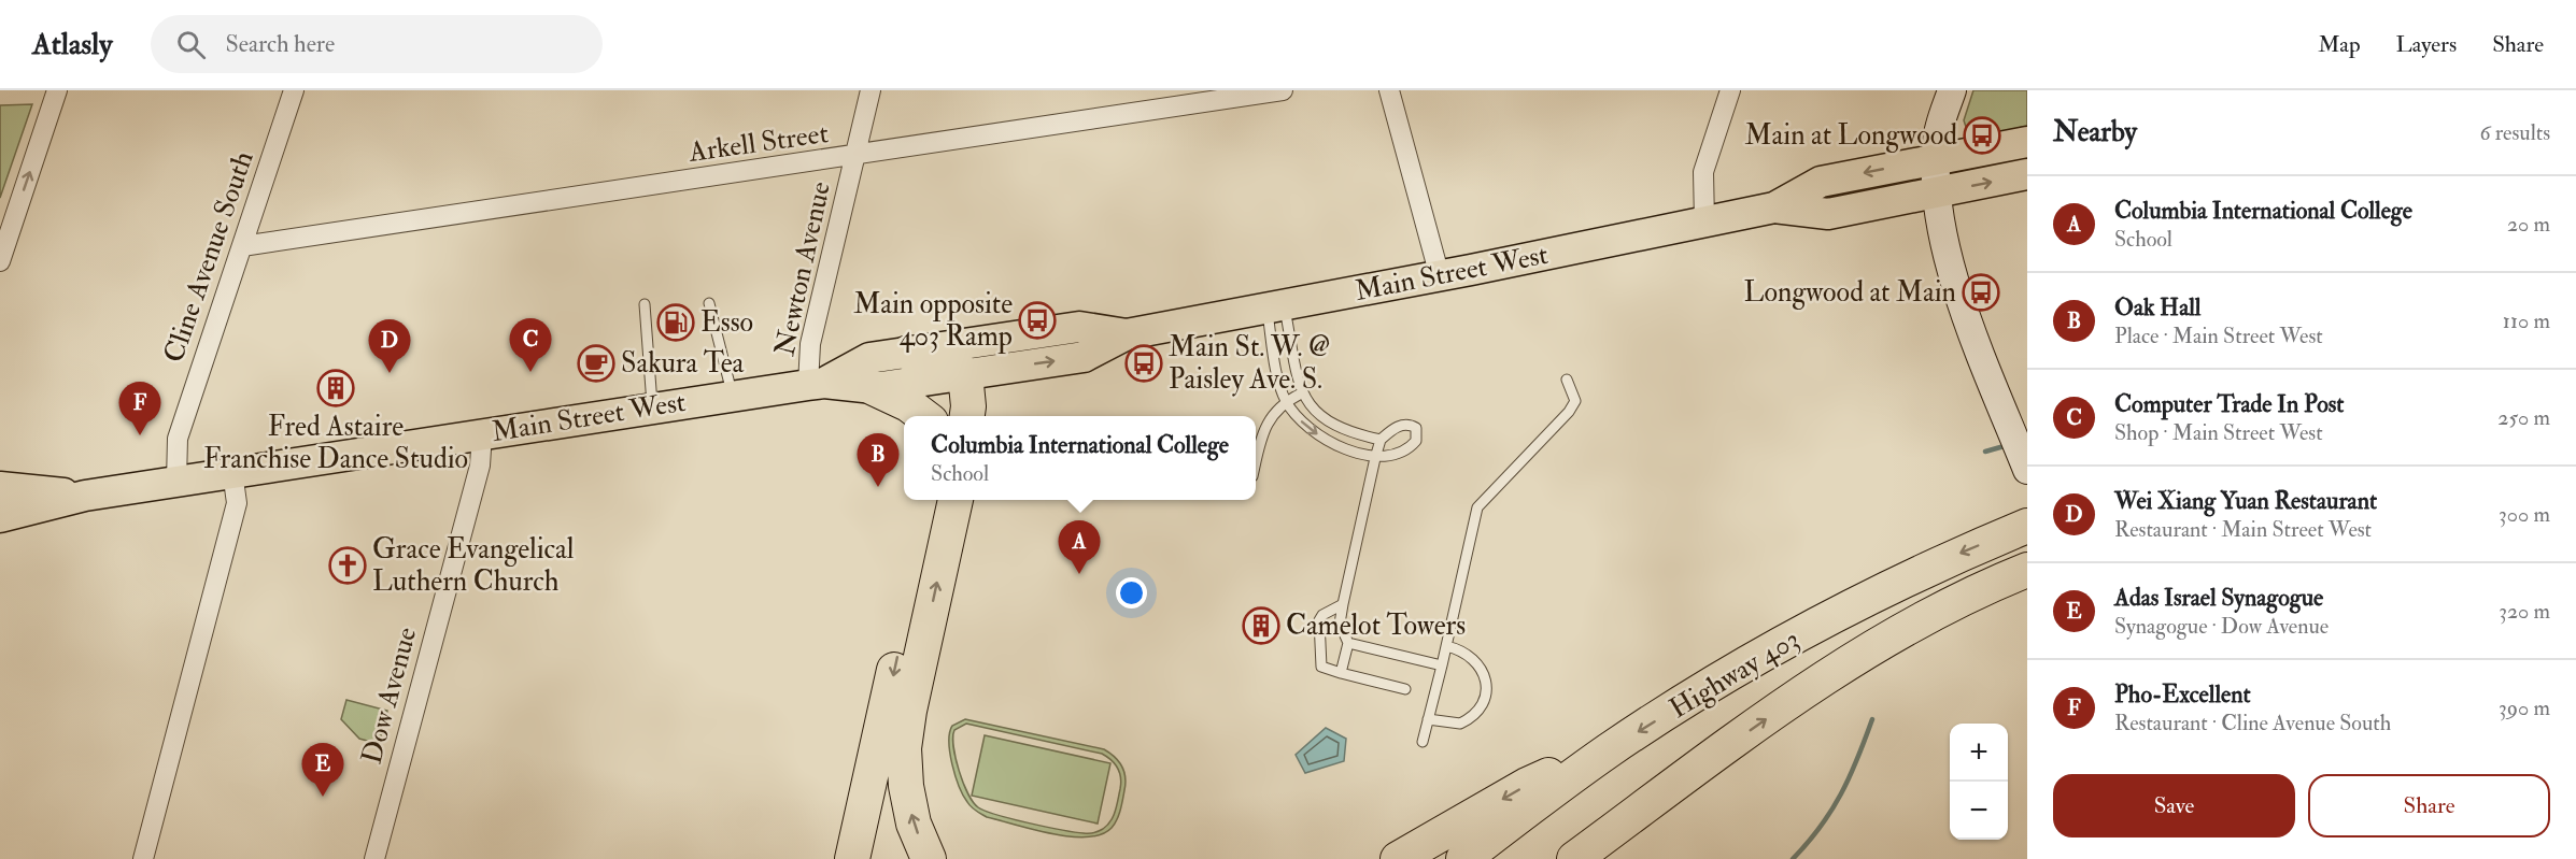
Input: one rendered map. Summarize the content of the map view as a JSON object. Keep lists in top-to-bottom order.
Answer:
{
  "streets": {
    "highway": ["Highway 403"],
    "main road": ["Main Street West"],
    "street": [
      "Arkell Street",
      "Cline Avenue South",
      "Newton Avenue",
      "Dow Avenue"
    ]
  },
  "crossings": [
    ["Arkell Street", "Cline Avenue South"],
    ["Arkell Street", "Newton Avenue"],
    ["Cline Avenue South", "Main Street West"],
    ["Newton Avenue", "Main Street West"],
    ["Main Street West", "Dow Avenue"]
  ],
  "places": {
    "bus stop": [
      "Main at Longwood",
      "Longwood at Main",
      "Main opposite 403 Ramp",
      "Main St. W. @ Paisley Ave. S."
    ],
    "fuel station": ["Esso"],
    "cafe": ["Sakura Tea"],
    "building": ["Fred Astaire Franchise Dance Studio", "Camelot Towers"],
    "church": ["Grace Evangelical Luthern Church"]
  },
  "page": {
    "header": "Atlasly",
    "search": "Search here",
    "nav": ["Map", "Layers", "Share"],
    "heading": ["Nearby", "6 results"],
    "list": [
      {
        "mark": "A",
        "name": "Columbia International College",
        "note": "School",
        "value": "20 m"
      },
      {
        "mark": "B",
        "name": "Oak Hall",
        "note": "Place · Main Street West",
        "value": "110 m"
      },
      {
        "mark": "C",
        "name": "Computer Trade In Post",
        "note": "Shop · Main Street West",
        "value": "250 m"
      },
      {
        "mark": "D",
        "name": "Wei Xiang Yuan Restaurant",
        "note": "Restaurant · Main Street West",
        "value": "300 m"
      },
      {
        "mark": "E",
        "name": "Adas Israel Synagogue",
        "note": "Synagogue · Dow Avenue",
        "value": "320 m"
      },
      {
        "mark": "F",
        "name": "Pho-Excellent",
        "note": "Restaurant · Cline Avenue South",
        "value": "390 m"
      }
    ],
    "pins": [
      "C",
      "D",
      "F",
      "B",
      "A",
      "E"
    ],
    "popup": ["Columbia International College", "School"],
    "map_buttons": ["+", "−"],
    "buttons": ["Save", "Share"]
  }
}
